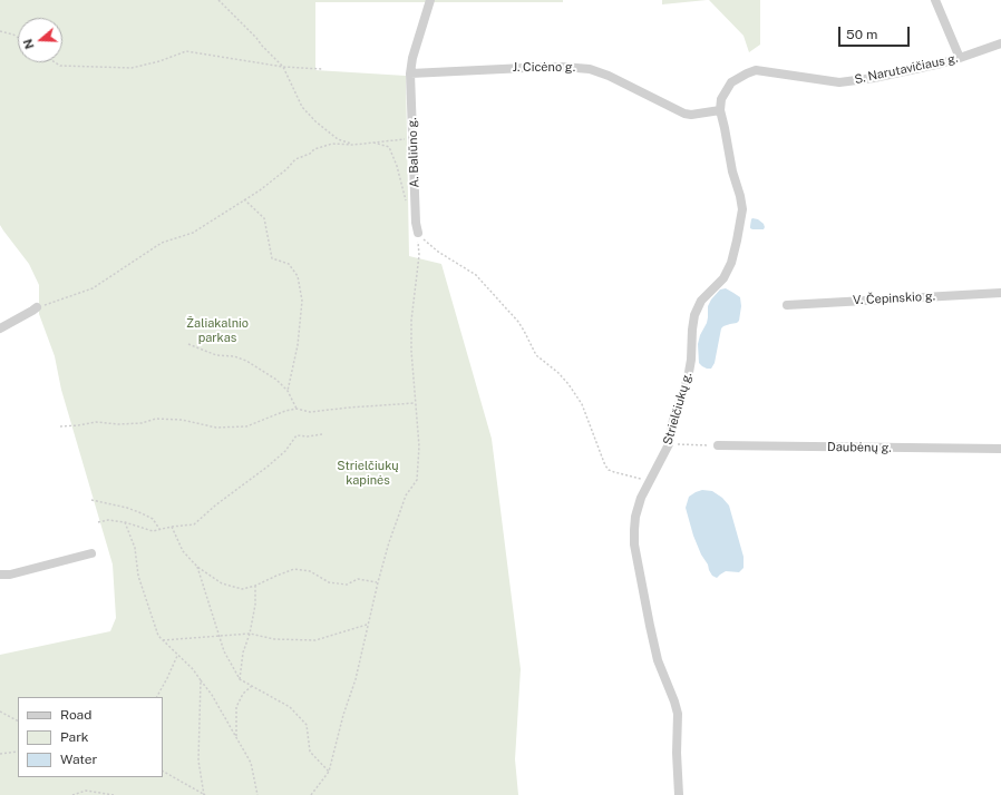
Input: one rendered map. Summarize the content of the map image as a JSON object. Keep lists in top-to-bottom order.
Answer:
{
  "streets": {
    "street": [
      "J. Cicėno g.",
      "S. Narutavičiaus g.",
      "A. Baliūno g.",
      "V. Čepinskio g.",
      "Strielčiukų g.",
      "Daubėnų g."
    ]
  },
  "crossings": [
    ["J. Cicėno g.", "S. Narutavičiaus g."],
    ["J. Cicėno g.", "A. Baliūno g."],
    ["J. Cicėno g.", "Strielčiukų g."],
    ["S. Narutavičiaus g.", "Strielčiukų g."]
  ],
  "parks": ["Žaliakalnio parkas", "Strielčiukų kapinės"],
  "legend": ["Road", "Park", "Water"],
  "scale_bar": "50 m",
  "north": "left"
}
